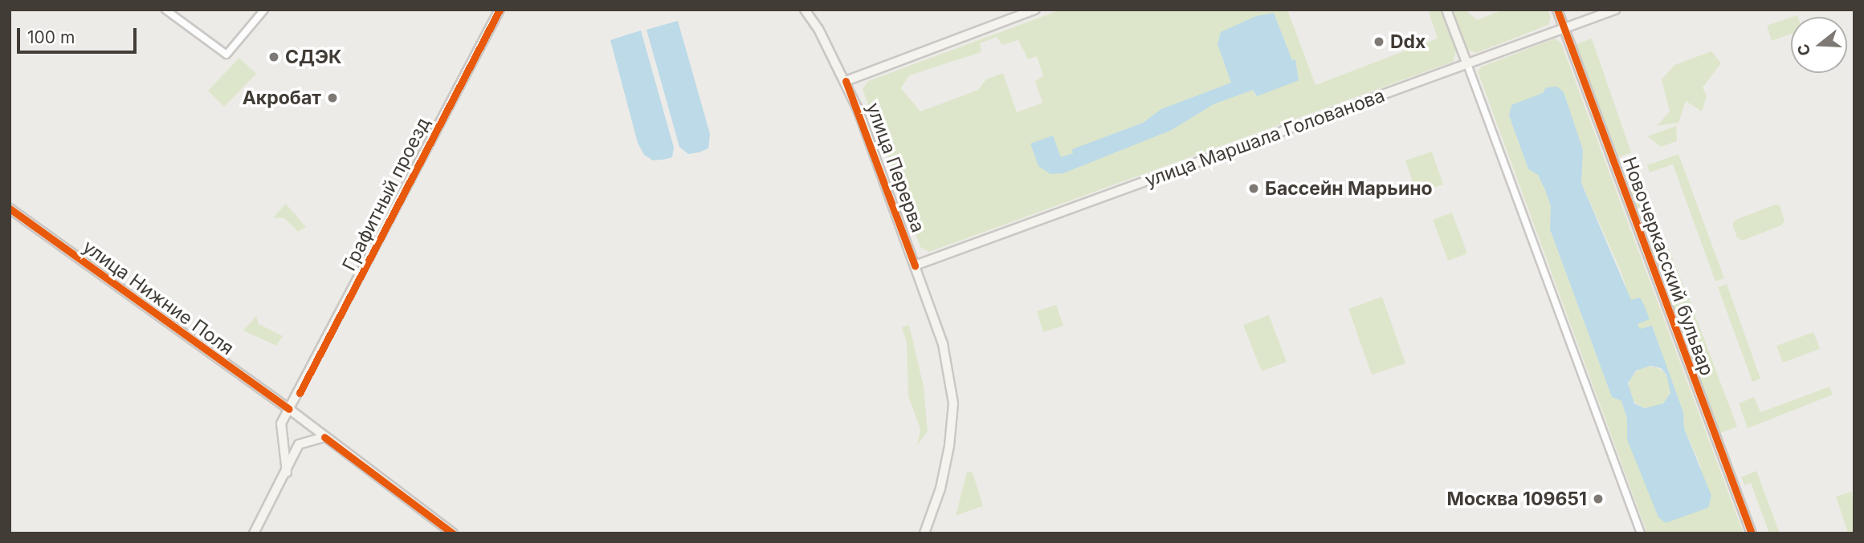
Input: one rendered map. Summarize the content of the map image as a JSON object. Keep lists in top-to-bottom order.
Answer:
{
  "streets": {
    "street": [
      "улица Маршала Голованова",
      "улица Перерва",
      "Графитный проезд",
      "Новочеркасский бульвар",
      "улица Нижние Поля"
    ]
  },
  "crossings": [
    ["улица Маршала Голованова", "улица Перерва"],
    ["улица Маршала Голованова", "Новочеркасский бульвар"],
    ["Графитный проезд", "улица Нижние Поля"]
  ],
  "places": [
    "Ddx",
    "СДЭК",
    "Акробат",
    "Бассейн Марьино",
    "Москва 109651"
  ],
  "scale_bar": "100 m",
  "north": "left"
}
